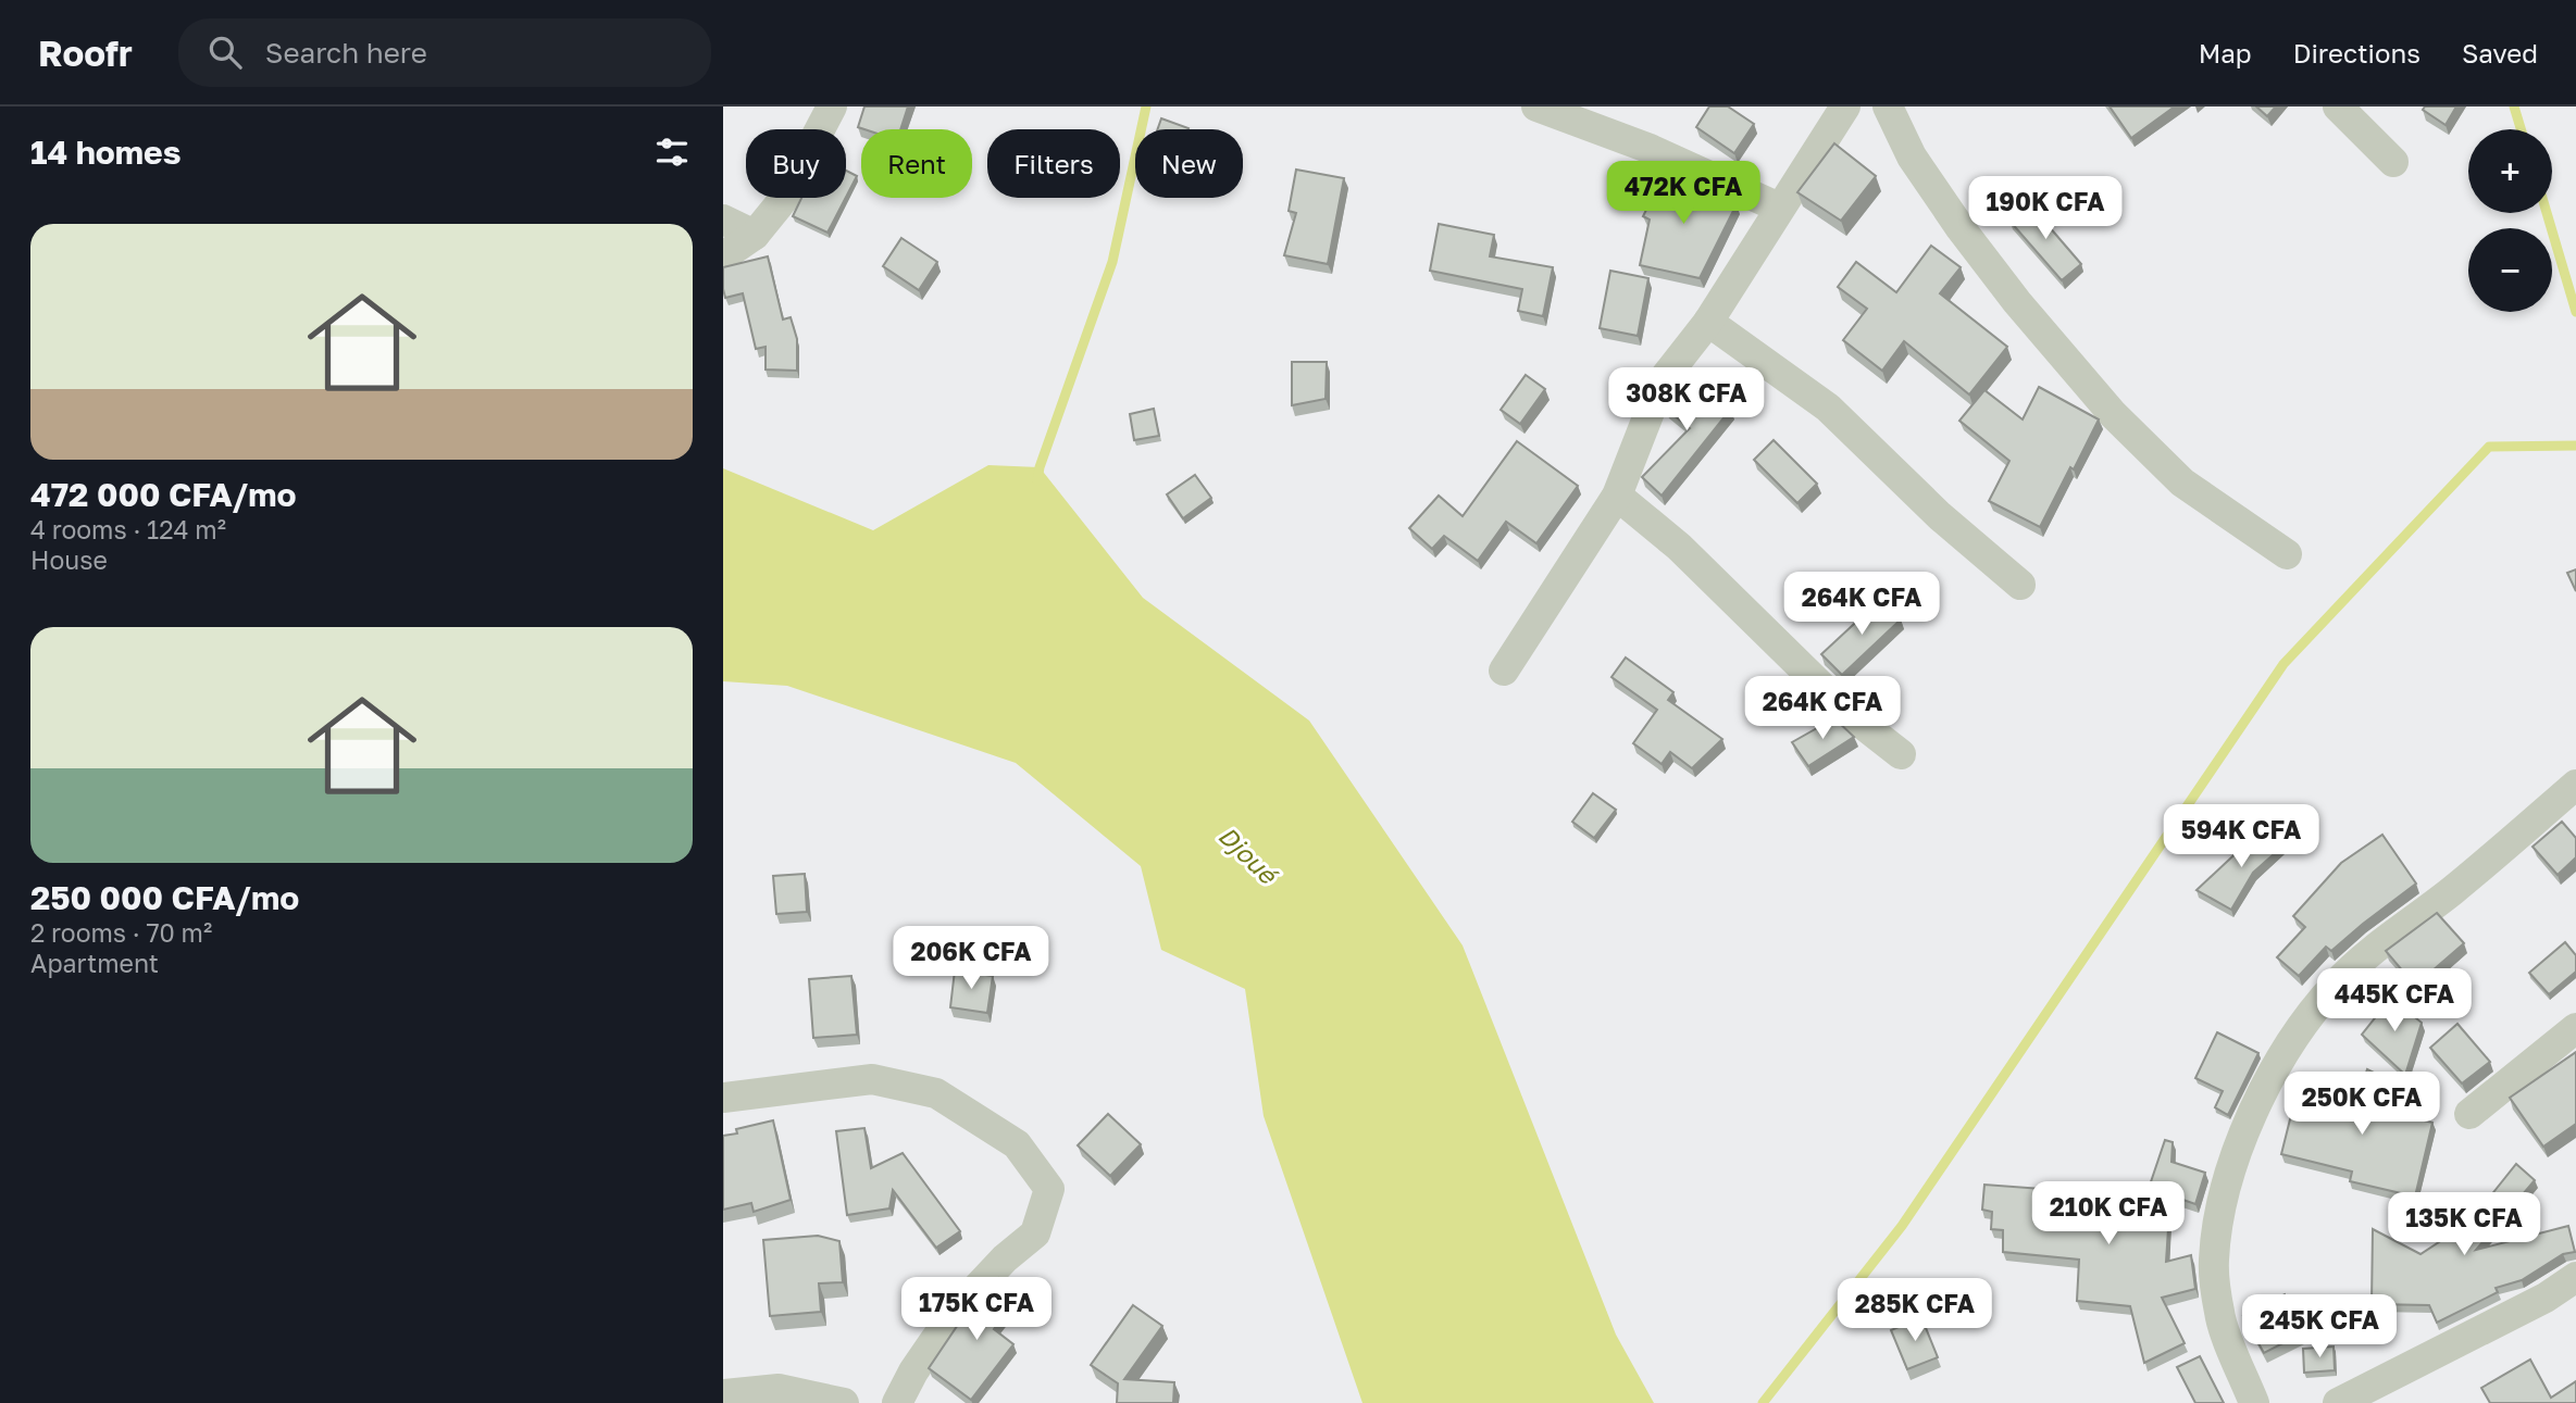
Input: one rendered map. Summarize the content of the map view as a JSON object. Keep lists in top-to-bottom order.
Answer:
{
  "water": ["Djoué"],
  "page": {
    "header": "Roofr",
    "search": "Search here",
    "nav": ["Map", "Directions", "Saved"],
    "heading": "14 homes",
    "map_buttons": ["+", "−"],
    "chip": [
      "Buy",
      "Rent",
      "Filters",
      "New"
    ],
    "price": [
      "472K CFA",
      "190K CFA",
      "308K CFA",
      "264K CFA",
      "264K CFA",
      "594K CFA",
      "206K CFA",
      "445K CFA",
      "250K CFA",
      "210K CFA",
      "135K CFA",
      "175K CFA",
      "285K CFA",
      "245K CFA"
    ],
    "list": [
      {
        "name": "472 000 CFA/mo",
        "note": "4 rooms · 124 m² · House"
      },
      {
        "name": "250 000 CFA/mo",
        "note": "2 rooms · 70 m² · Apartment"
      }
    ]
  }
}
